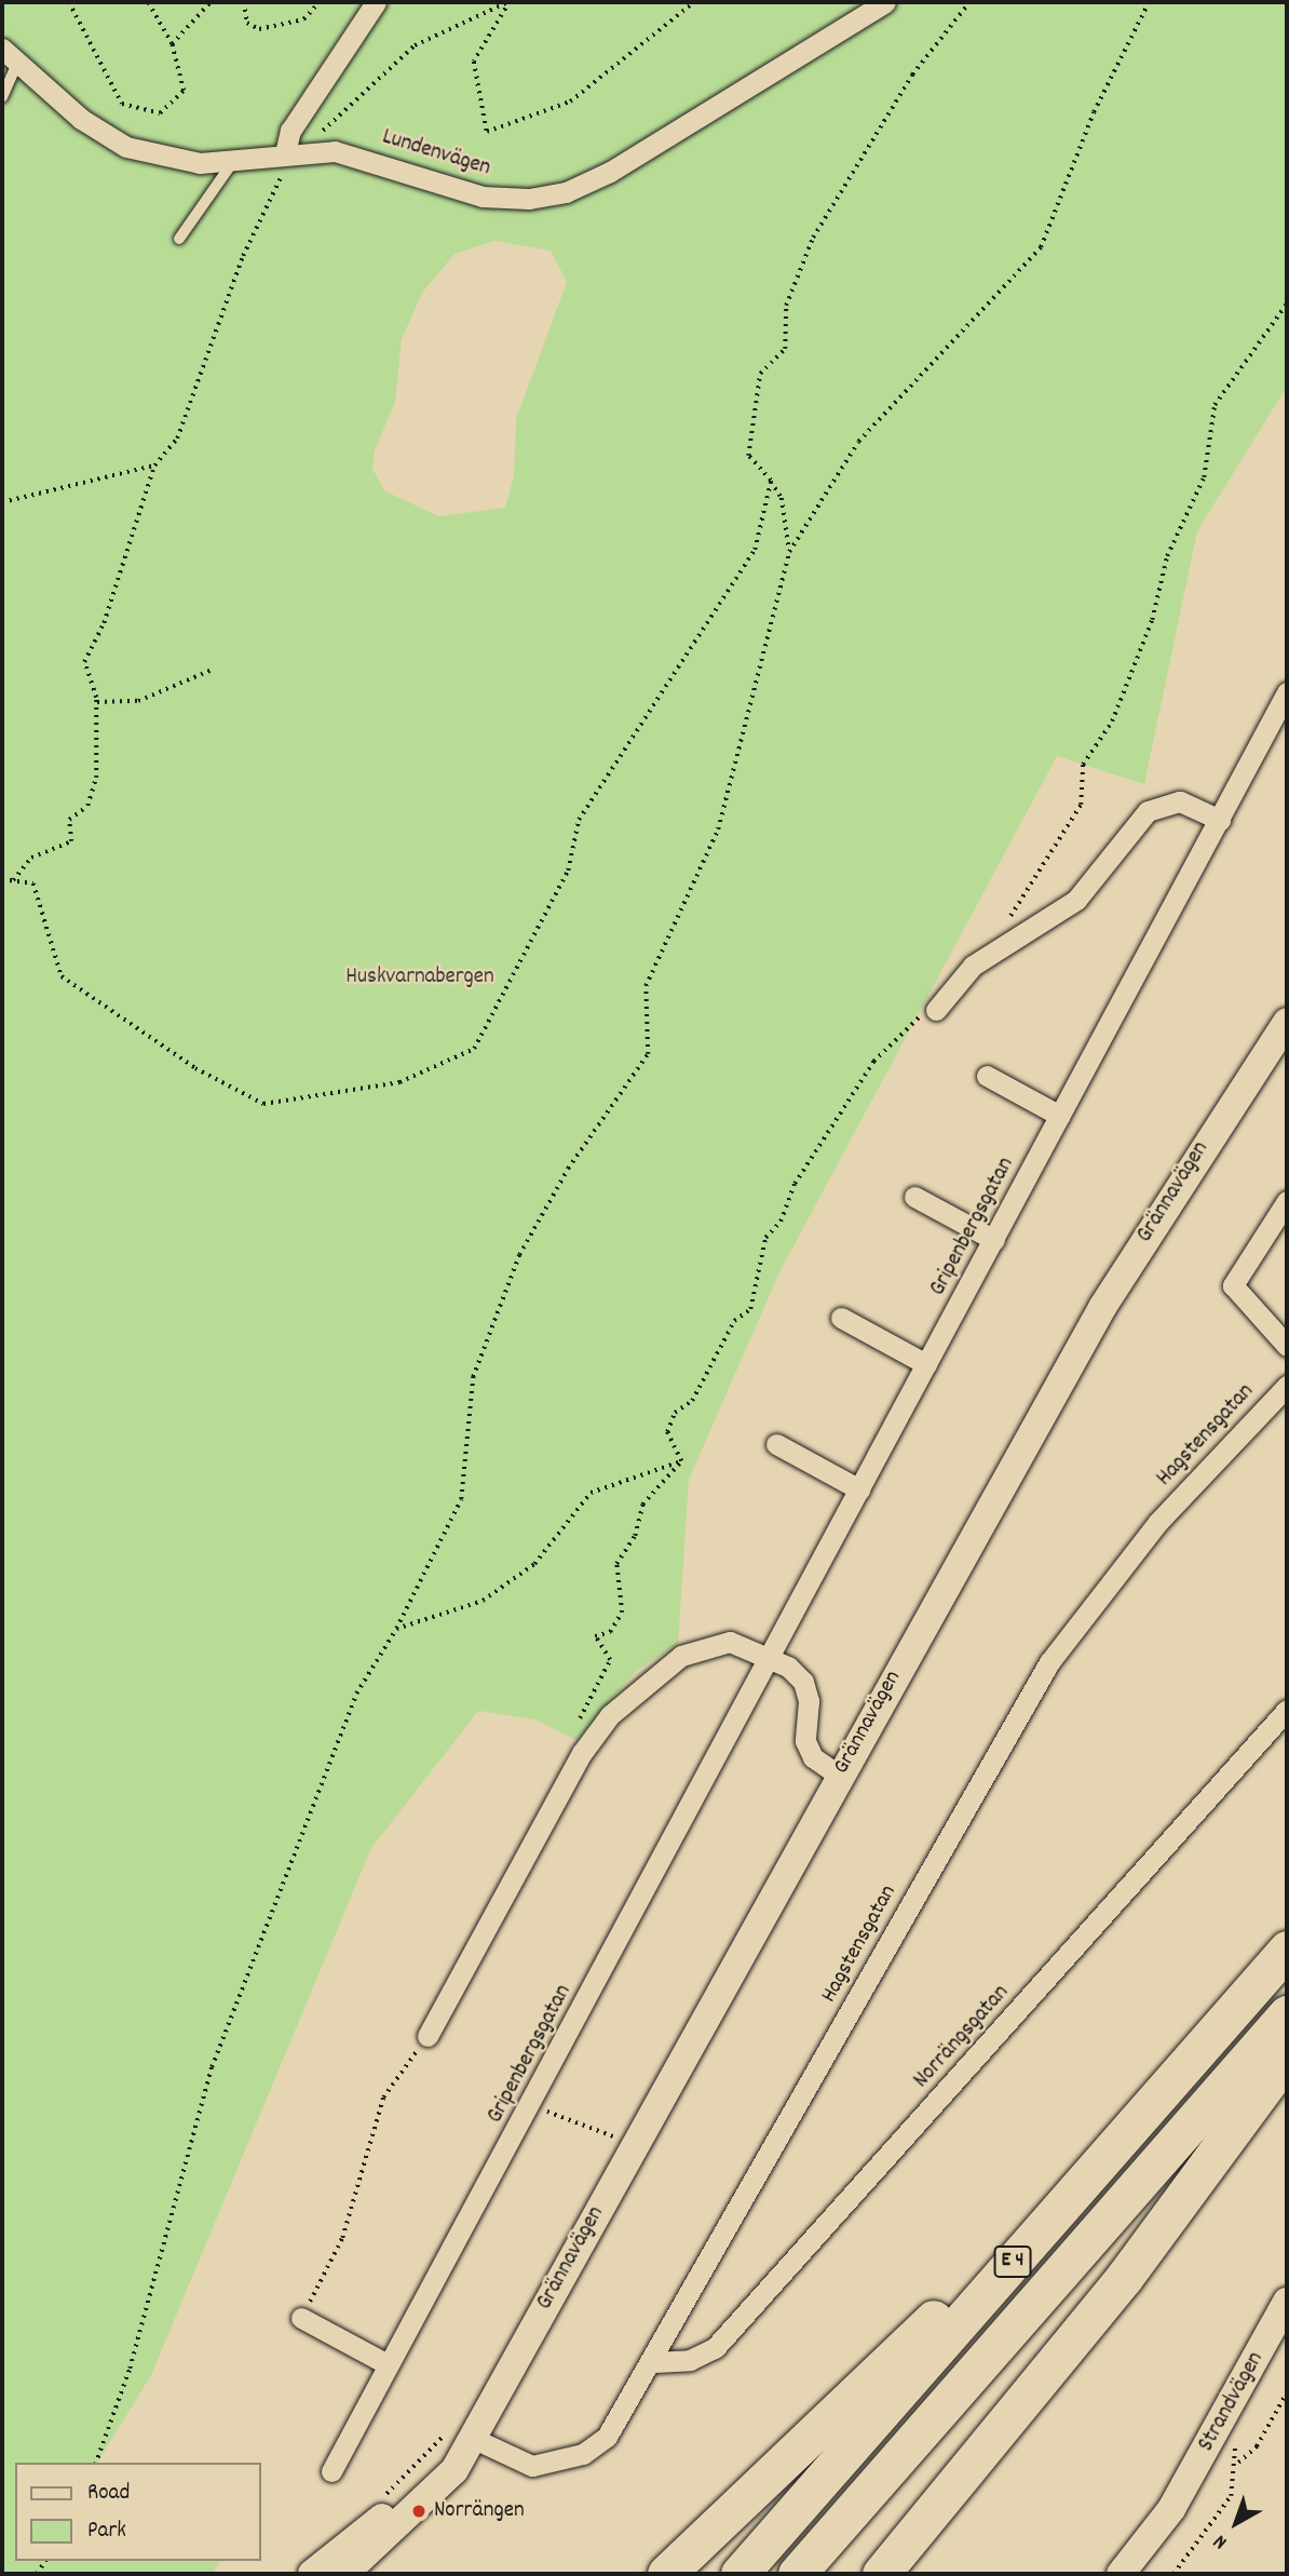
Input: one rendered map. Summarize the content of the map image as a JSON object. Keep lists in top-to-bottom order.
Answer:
{
  "streets": {
    "highway": ["E 4"],
    "main road": ["Grännavägen", "Strandvägen"],
    "street": [
      "Lundenvägen",
      "Gripenbergsgatan",
      "Hagstensgatan",
      "Norrängsgatan"
    ]
  },
  "crossings": [
    ["Grännavägen", "Hagstensgatan"],
    ["Hagstensgatan", "Norrängsgatan"]
  ],
  "parks": ["Huskvarnabergen"],
  "places": ["Norrängen"],
  "legend": ["Road", "Park"],
  "north": "bottom left"
}
